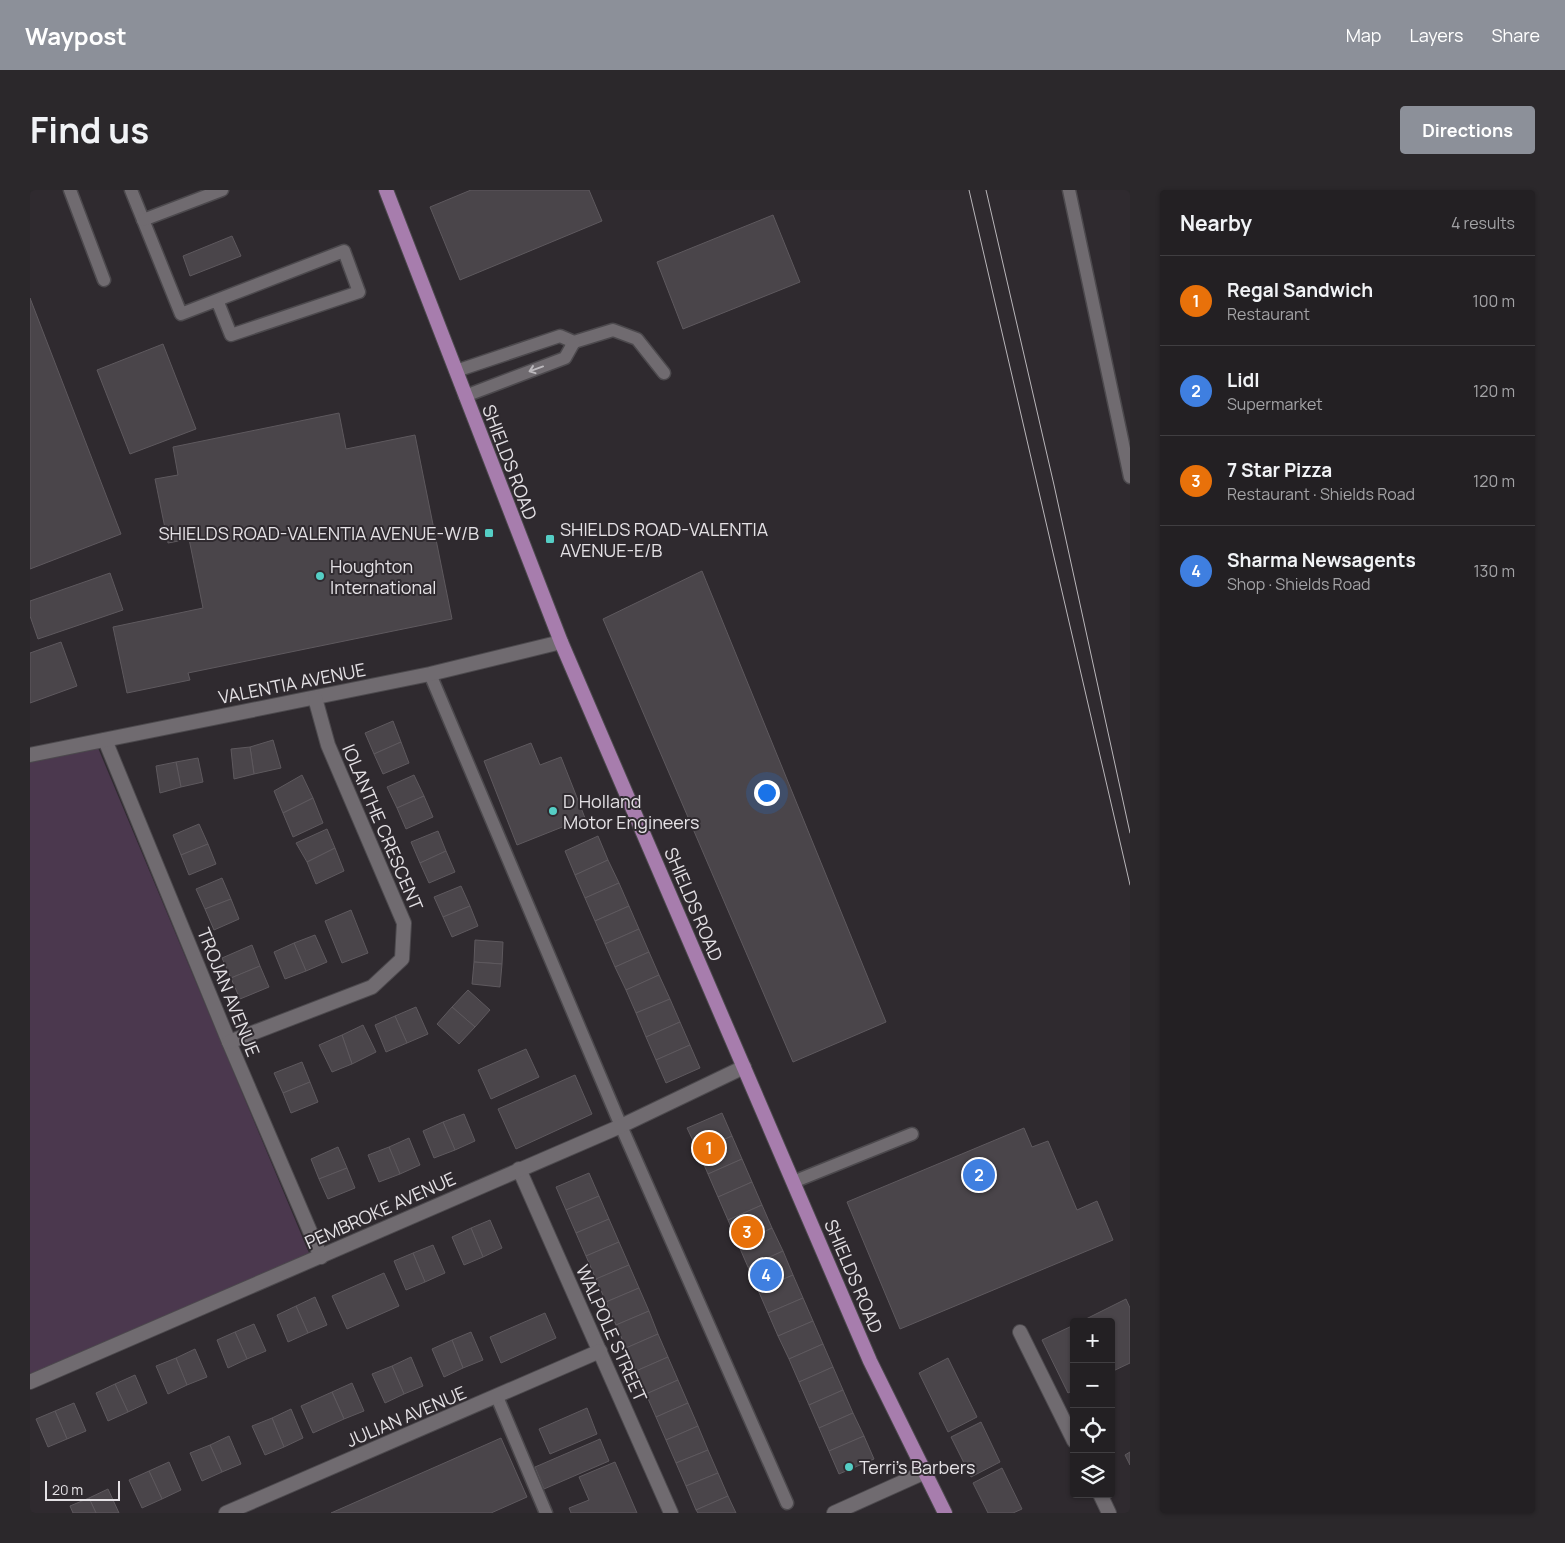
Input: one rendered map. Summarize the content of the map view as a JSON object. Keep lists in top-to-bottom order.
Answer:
{
  "streets": {
    "main road": ["SHIELDS ROAD"],
    "street": [
      "VALENTIA AVENUE",
      "IOLANTHE CRESCENT",
      "TROJAN AVENUE",
      "PEMBROKE AVENUE",
      "WALPOLE STREET",
      "JULIAN AVENUE"
    ]
  },
  "crossings": [
    ["SHIELDS ROAD", "VALENTIA AVENUE"],
    ["SHIELDS ROAD", "PEMBROKE AVENUE"],
    ["VALENTIA AVENUE", "IOLANTHE CRESCENT"],
    ["VALENTIA AVENUE", "TROJAN AVENUE"],
    ["IOLANTHE CRESCENT", "TROJAN AVENUE"],
    ["TROJAN AVENUE", "PEMBROKE AVENUE"],
    ["PEMBROKE AVENUE", "WALPOLE STREET"],
    ["WALPOLE STREET", "JULIAN AVENUE"]
  ],
  "places": {
    "transit": ["SHIELDS ROAD-VALENTIA AVENUE-W/B", "SHIELDS ROAD-VALENTIA AVENUE-E/B"],
    "other": ["Houghton International", "D Holland Motor Engineers", "Terri's Barbers"]
  },
  "scale_bar": "20 m",
  "page": {
    "header": "Waypost",
    "nav": ["Map", "Layers", "Share"],
    "title": "Find us",
    "buttons": "Directions",
    "heading": ["Nearby", "4 results"],
    "list": [
      {
        "mark": "1",
        "name": "Regal Sandwich",
        "note": "Restaurant",
        "value": "100 m"
      },
      {
        "mark": "2",
        "name": "Lidl",
        "note": "Supermarket",
        "value": "120 m"
      },
      {
        "mark": "3",
        "name": "7 Star Pizza",
        "note": "Restaurant · Shields Road",
        "value": "120 m"
      },
      {
        "mark": "4",
        "name": "Sharma Newsagents",
        "note": "Shop · Shields Road",
        "value": "130 m"
      }
    ],
    "pins": [
      "1",
      "2",
      "3",
      "4"
    ],
    "map_buttons": ["+", "−"],
    "scale": "20 m"
  }
}
